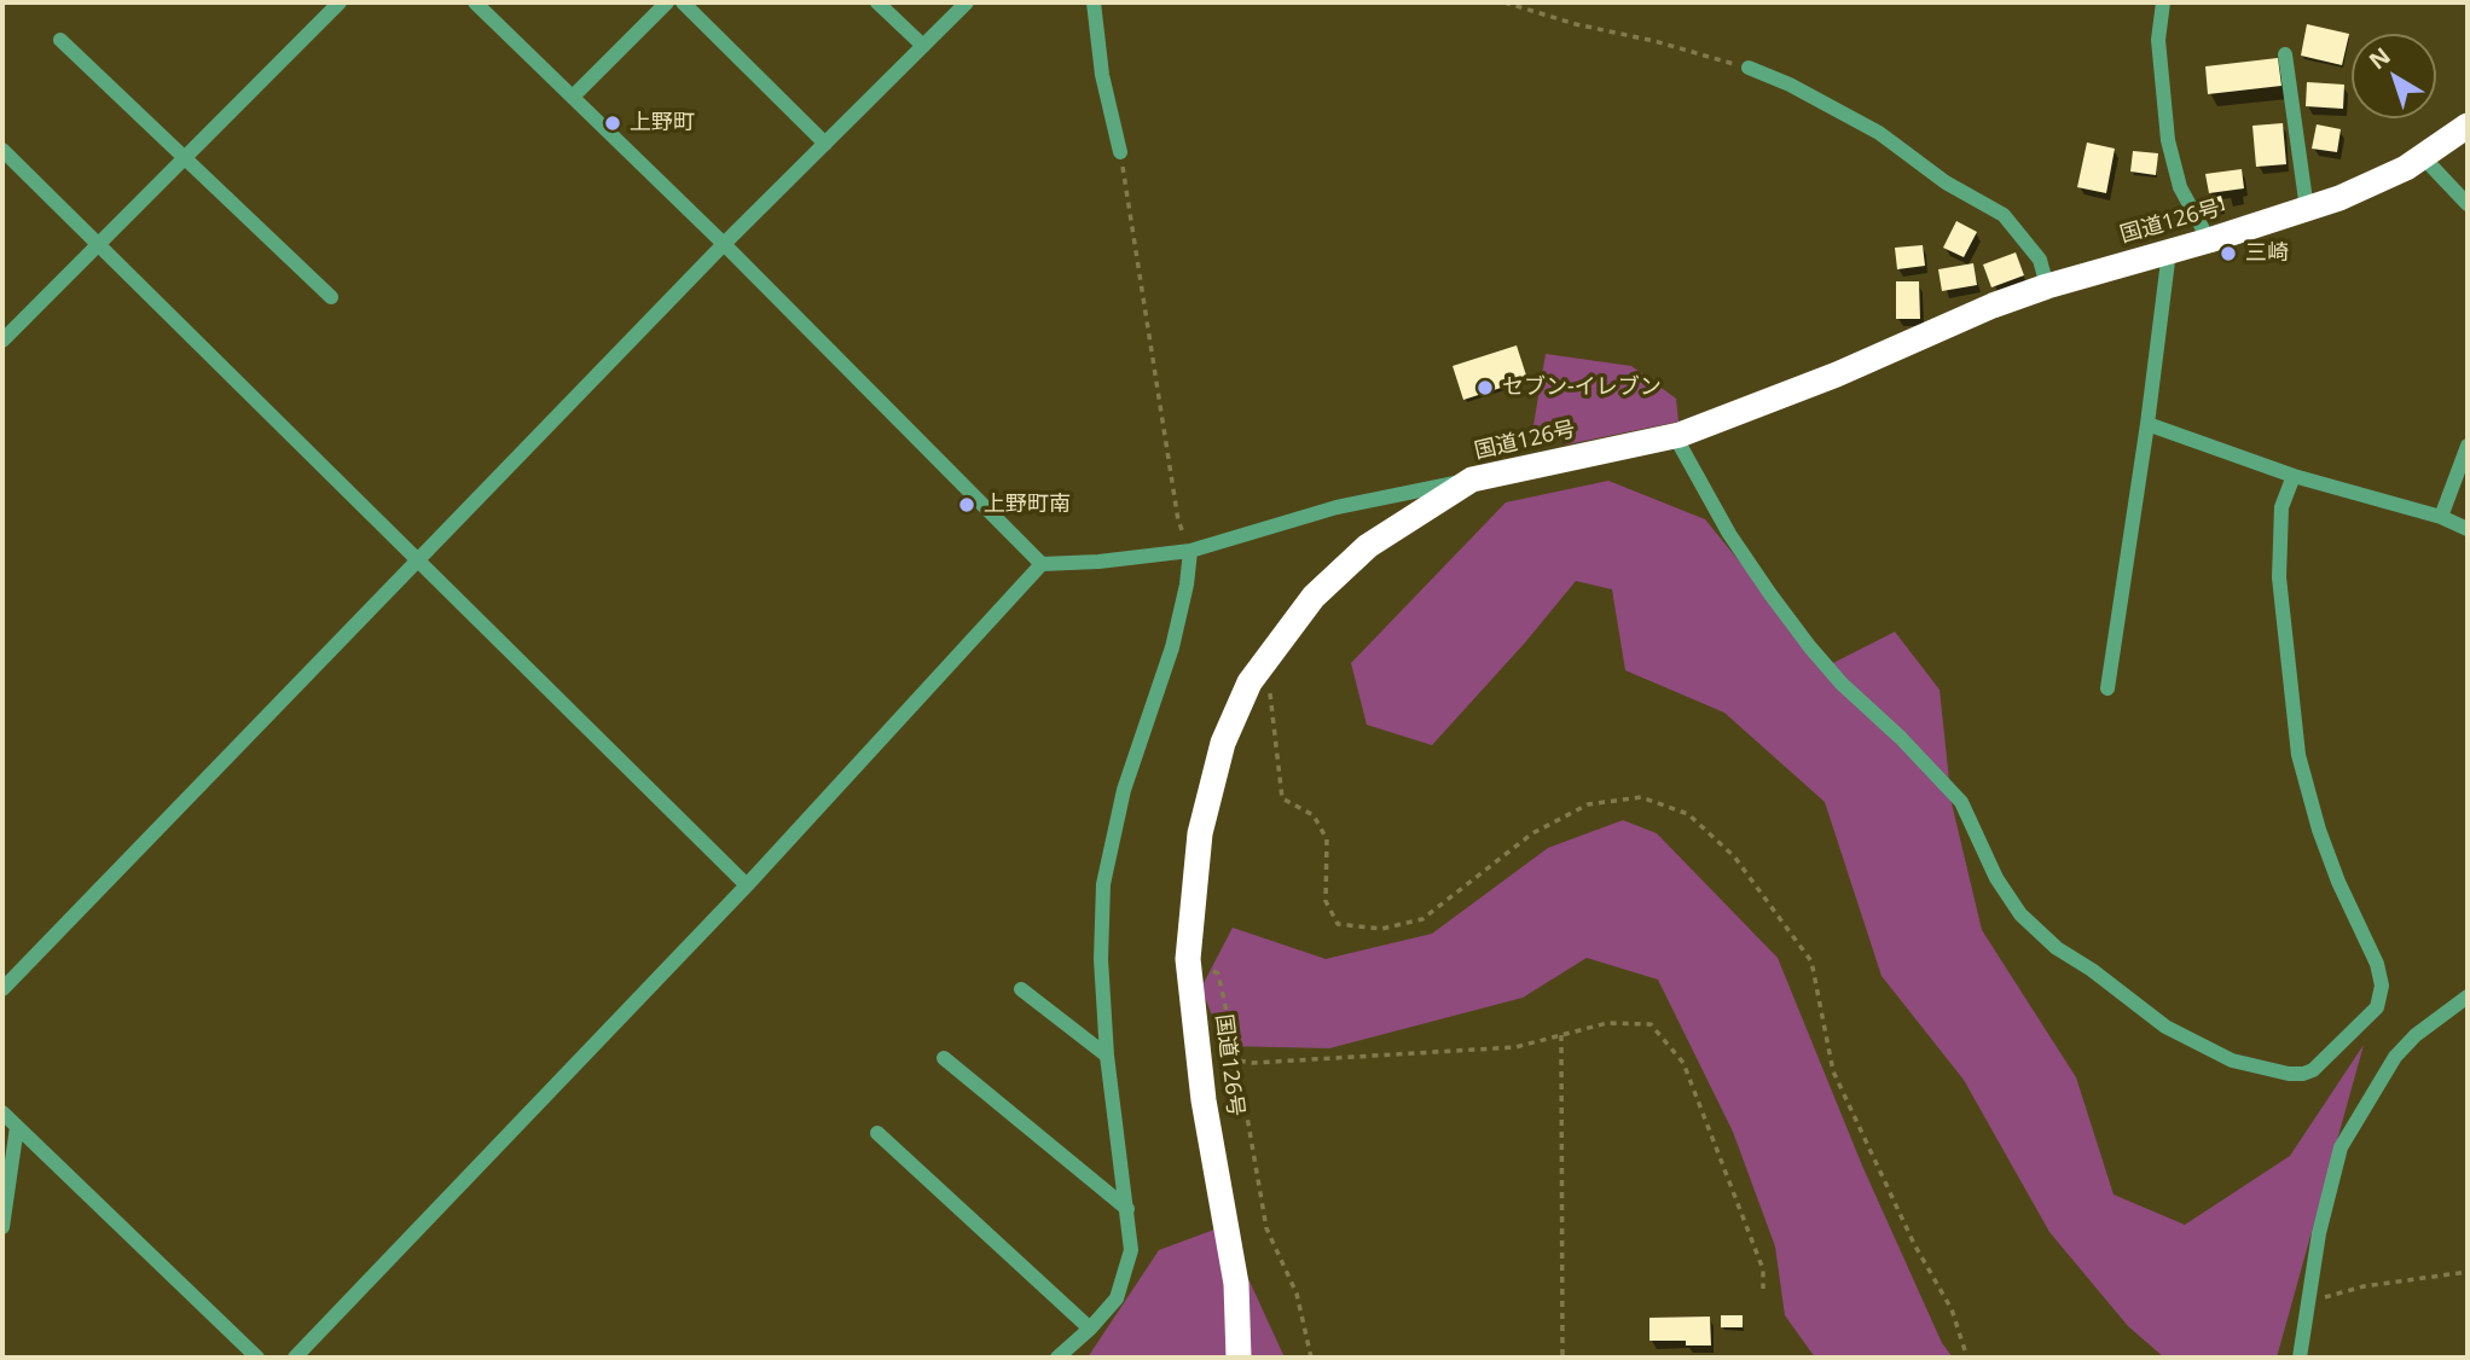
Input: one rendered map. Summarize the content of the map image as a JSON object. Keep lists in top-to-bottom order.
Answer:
{
  "streets": {
    "highway": ["国道126号"]
  },
  "places": [
    "上野町",
    "三崎",
    "セブン-イレブン",
    "上野町南"
  ],
  "north": "top left"
}
